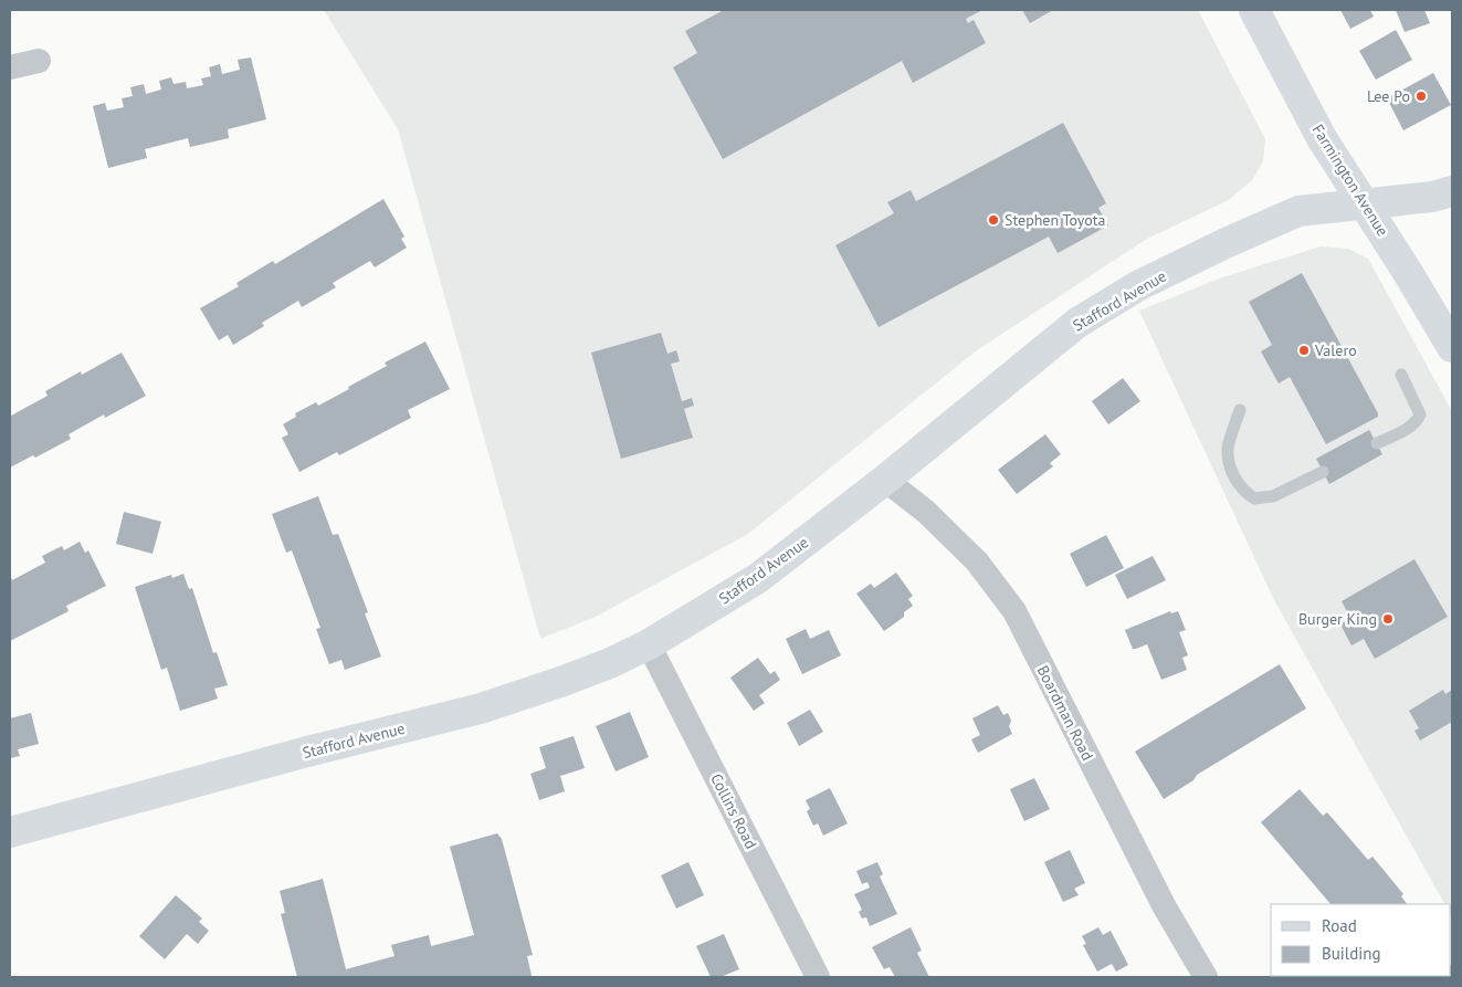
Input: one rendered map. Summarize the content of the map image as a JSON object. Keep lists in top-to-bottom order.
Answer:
{
  "streets": {
    "main road": ["Farmington Avenue", "Stafford Avenue"],
    "street": ["Boardman Road", "Collins Road"]
  },
  "crossings": [
    ["Farmington Avenue", "Stafford Avenue"],
    ["Stafford Avenue", "Boardman Road"],
    ["Stafford Avenue", "Collins Road"]
  ],
  "places": [
    "Lee Po",
    "Stephen Toyota",
    "Valero",
    "Burger King"
  ],
  "legend": ["Road", "Building"]
}
